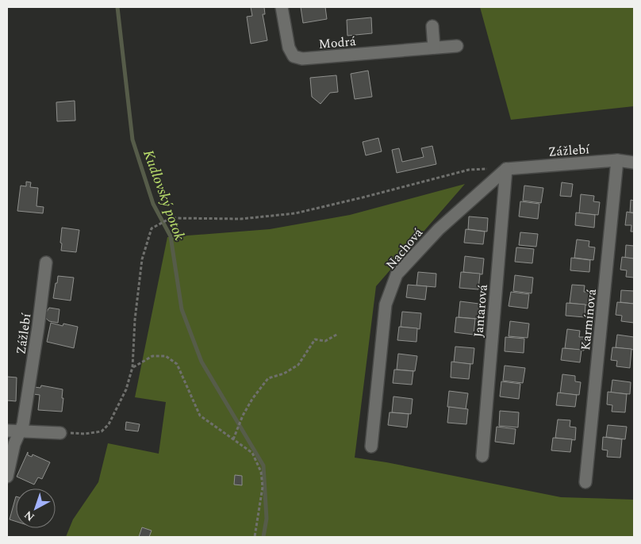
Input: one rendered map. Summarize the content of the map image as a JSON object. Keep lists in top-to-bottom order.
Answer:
{
  "streets": {
    "street": [
      "Modrá",
      "Zážlebí",
      "Nachová",
      "Jantarová",
      "Karmínová"
    ]
  },
  "crossings": [
    ["Zážlebí", "Nachová"],
    ["Zážlebí", "Jantarová"],
    ["Zážlebí", "Karmínová"],
    ["Nachová", "Jantarová"]
  ],
  "water": ["Kudlovský potok"],
  "north": "bottom left"
}
